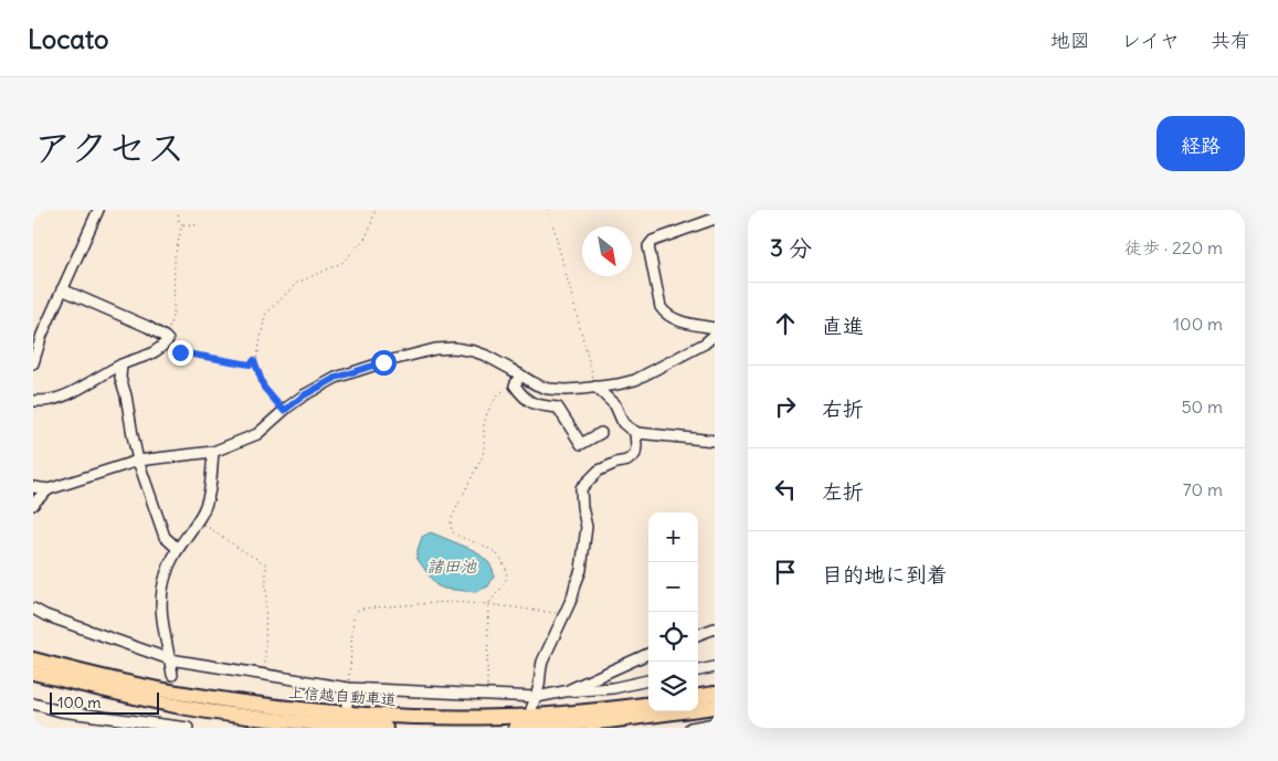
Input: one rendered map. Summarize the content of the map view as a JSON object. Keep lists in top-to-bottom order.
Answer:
{
  "streets": {
    "highway": ["上信越自動車道"]
  },
  "water": ["諸田池"],
  "scale_bar": "100 m",
  "north": "bottom right",
  "page": {
    "header": "Locato",
    "nav": ["地図", "レイヤ", "共有"],
    "title": "アクセス",
    "buttons": "経路",
    "heading": ["3 分", "徒歩 · 220 m"],
    "list": [
      ["直進", "100 m"],
      ["右折", "50 m"],
      ["左折", "70 m"],
      "目的地に到着"
    ],
    "map_buttons": ["+", "−"],
    "scale": "100 m"
  }
}
